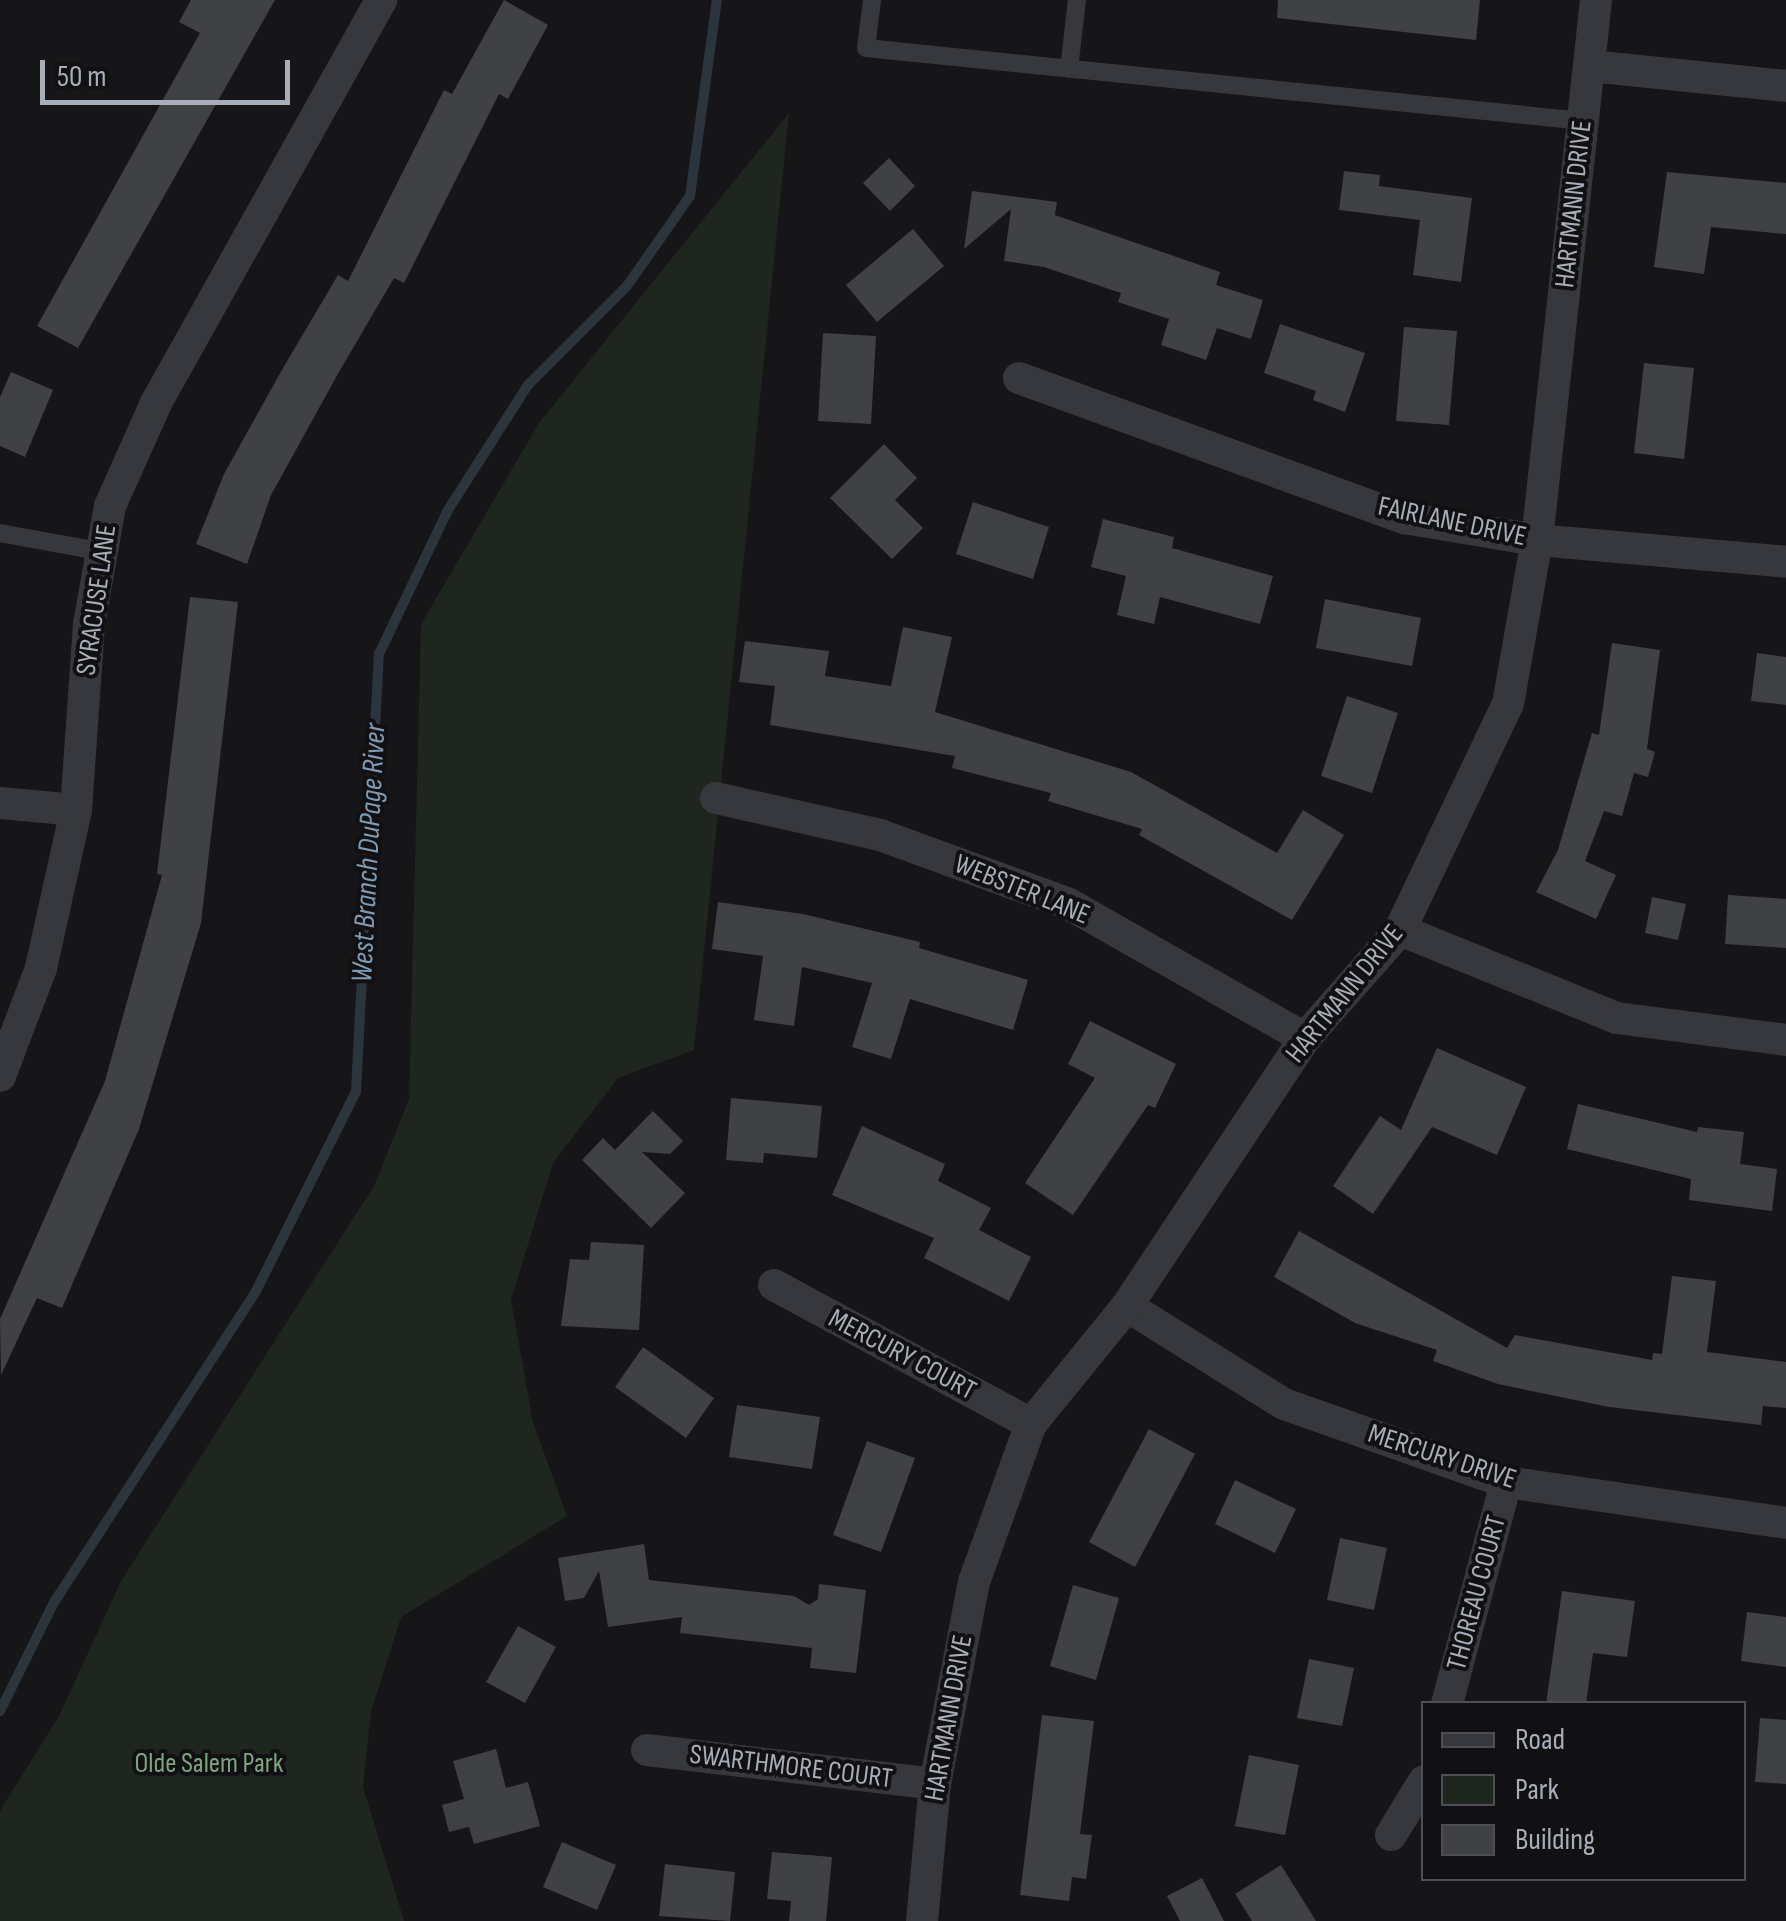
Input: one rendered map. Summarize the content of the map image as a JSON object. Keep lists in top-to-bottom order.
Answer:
{
  "streets": {
    "street": [
      "HARTMANN DRIVE",
      "FAIRLANE DRIVE",
      "SYRACUSE LANE",
      "WEBSTER LANE",
      "MERCURY COURT",
      "MERCURY DRIVE",
      "THOREAU COURT",
      "SWARTHMORE COURT"
    ]
  },
  "crossings": [
    ["HARTMANN DRIVE", "FAIRLANE DRIVE"],
    ["HARTMANN DRIVE", "WEBSTER LANE"],
    ["HARTMANN DRIVE", "MERCURY COURT"],
    ["HARTMANN DRIVE", "MERCURY DRIVE"],
    ["HARTMANN DRIVE", "SWARTHMORE COURT"],
    ["MERCURY DRIVE", "THOREAU COURT"]
  ],
  "water": ["West Branch DuPage River"],
  "parks": ["Olde Salem Park"],
  "legend": ["Road", "Park", "Building"],
  "scale_bar": "50 m"
}
